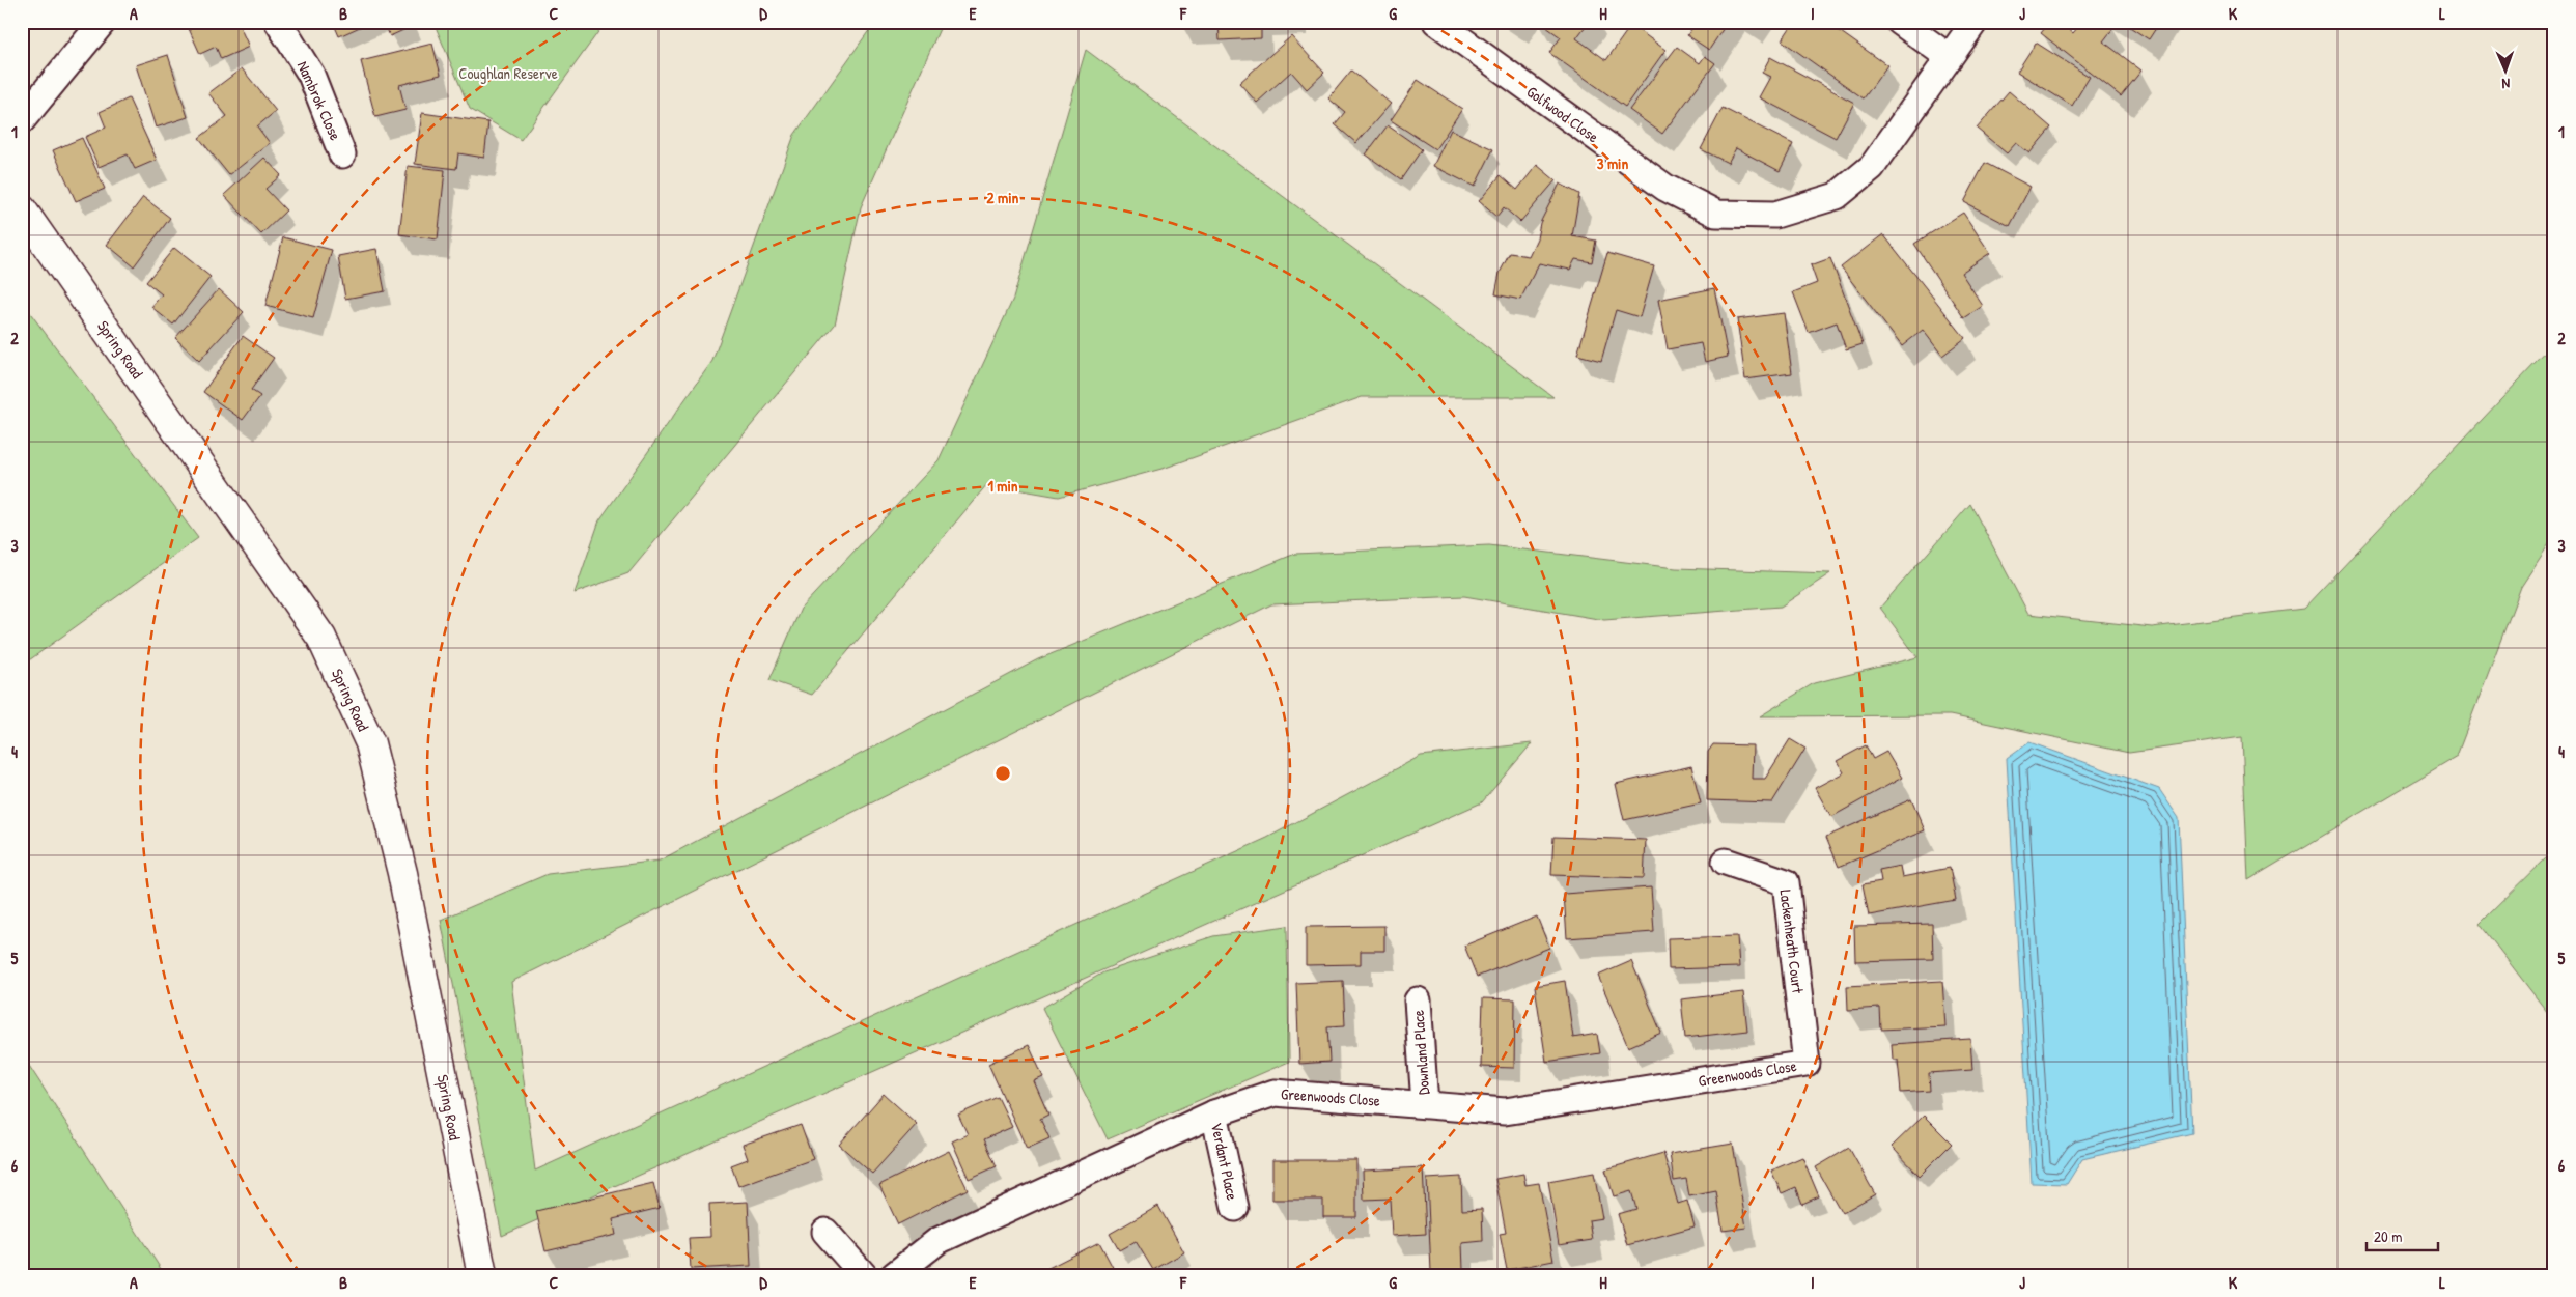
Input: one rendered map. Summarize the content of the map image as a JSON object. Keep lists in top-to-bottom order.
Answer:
{
  "streets": {
    "main road": ["Spring Road"],
    "street": [
      "Nambrok Close",
      "Golfwood Close",
      "Lackenheath Court",
      "Downland Place",
      "Greenwoods Close",
      "Verdant Place"
    ]
  },
  "crossings": [
    ["Lackenheath Court", "Greenwoods Close"],
    ["Downland Place", "Greenwoods Close"],
    ["Greenwoods Close", "Verdant Place"]
  ],
  "parks": ["Coughlan Reserve"],
  "scale_bar": "20 m",
  "north": "bottom",
  "grid": {
    "columns": [
      "A",
      "B",
      "C",
      "D",
      "E",
      "F",
      "G",
      "H",
      "I",
      "J",
      "K",
      "L"
    ],
    "rows": [
      "1",
      "2",
      "3",
      "4",
      "5",
      "6"
    ]
  },
  "rings": ["3 min", "2 min", "1 min"]
}
